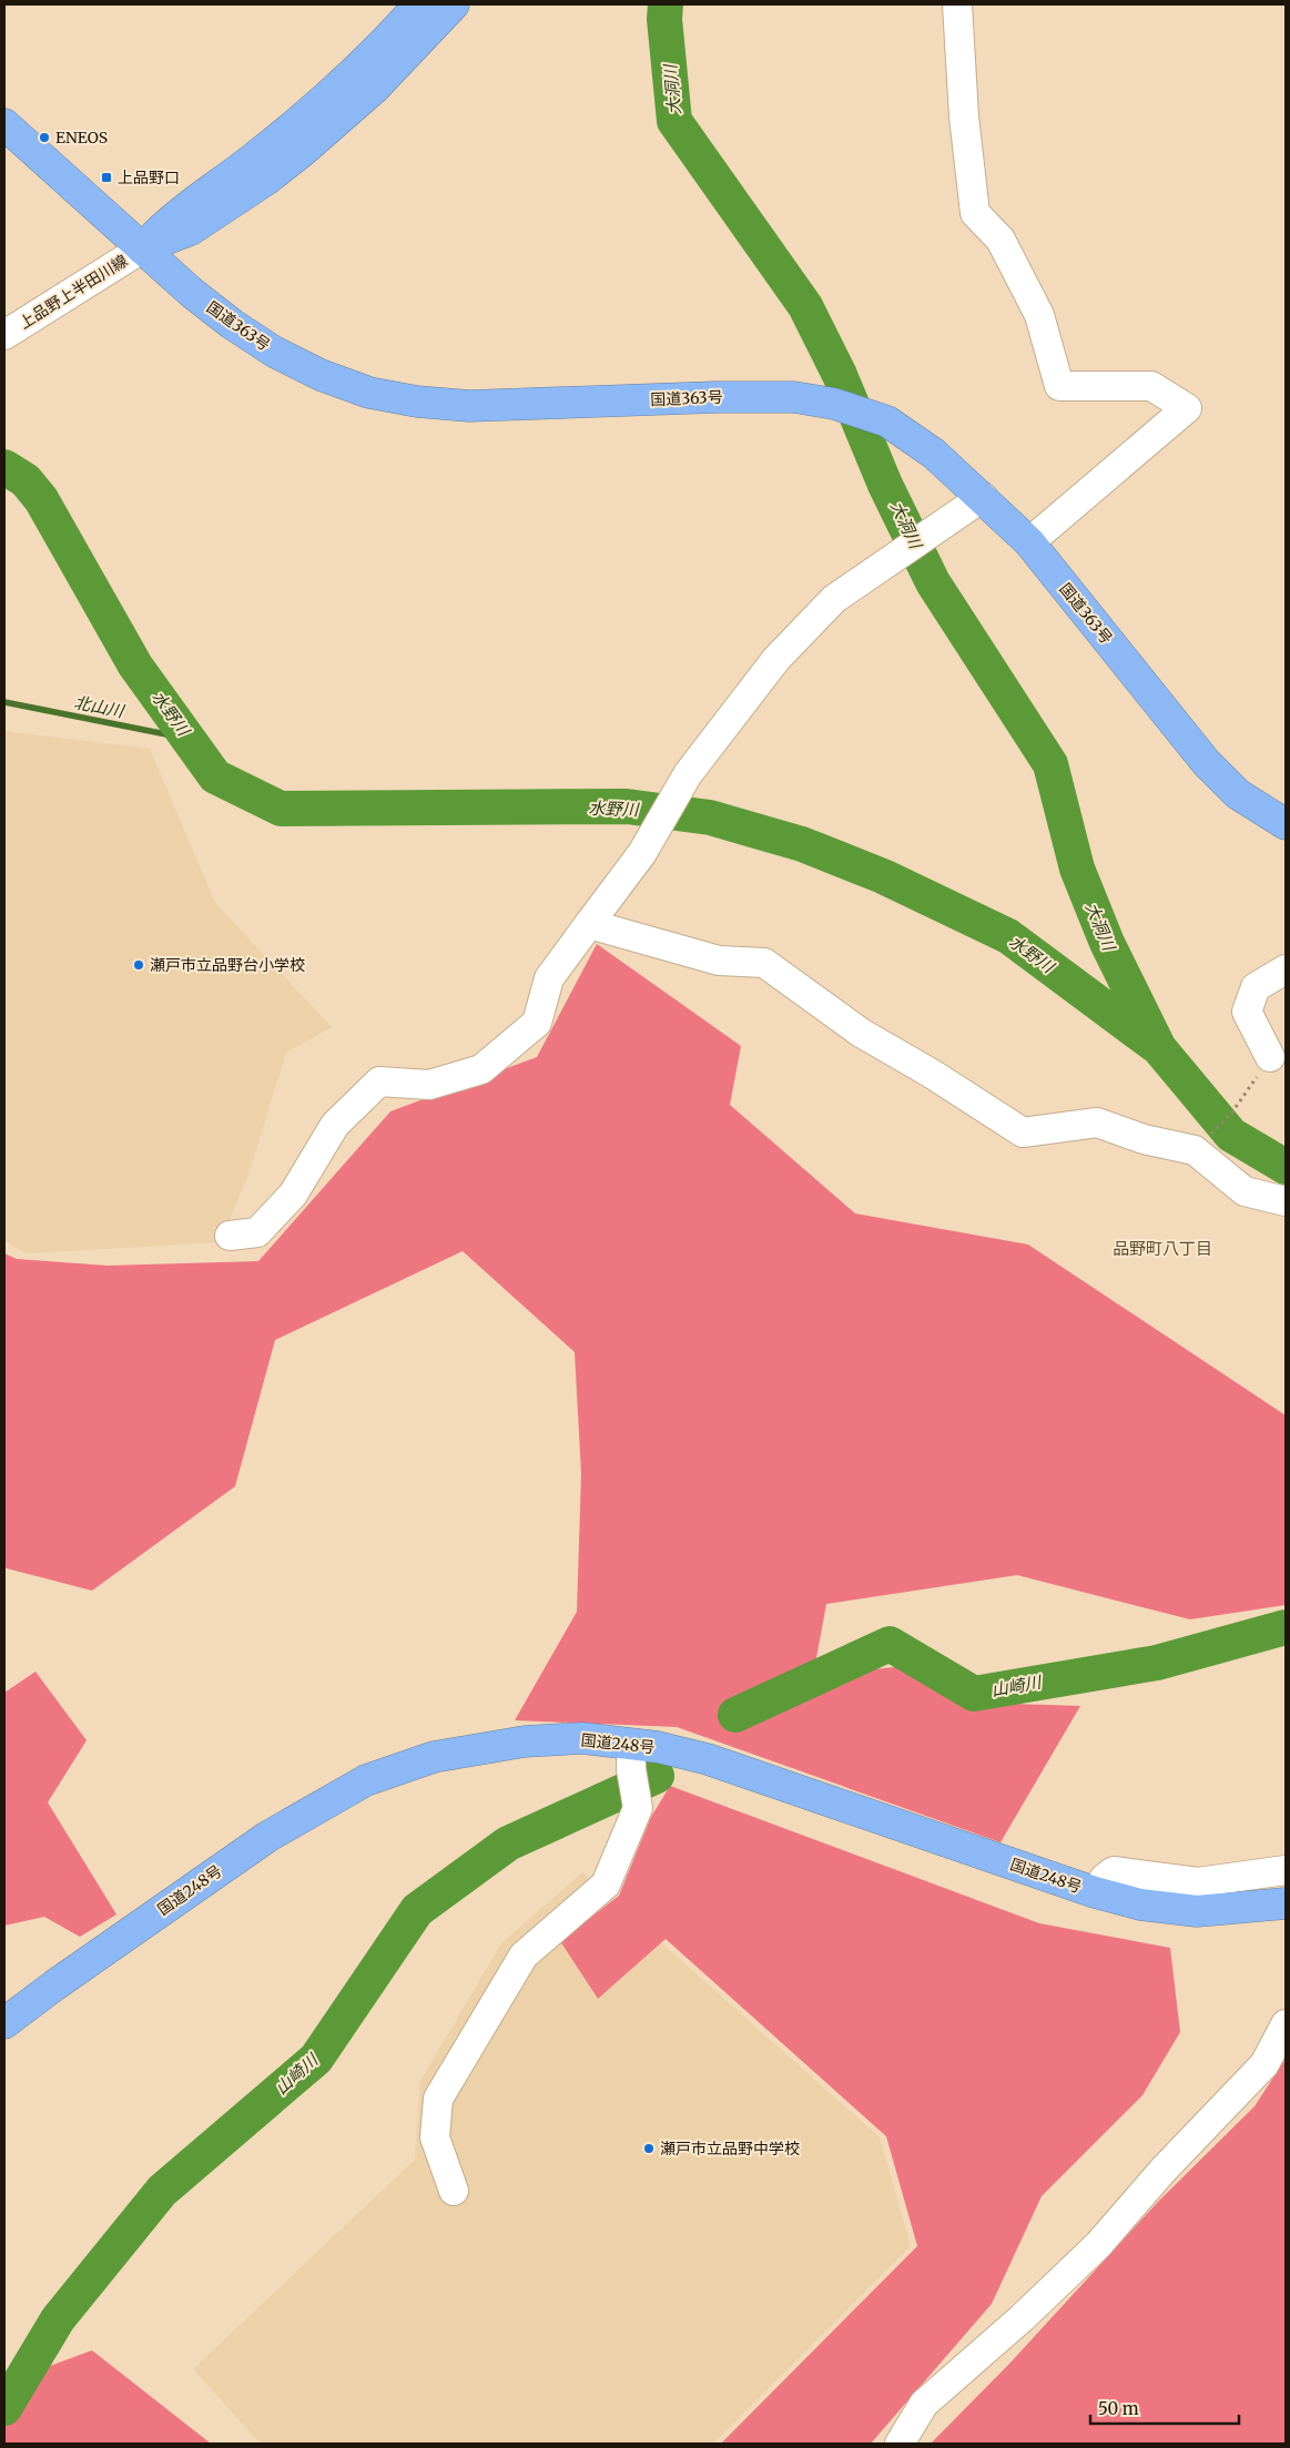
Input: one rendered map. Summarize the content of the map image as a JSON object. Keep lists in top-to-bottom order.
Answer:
{
  "streets": {
    "highway": ["国道363号", "国道248号"],
    "street": ["上品野上半田川線"]
  },
  "crossings": [
    ["上品野上半田川線", "国道363号"]
  ],
  "districts": ["品野町八丁目"],
  "water": [
    "大洞川",
    "北山川",
    "水野川",
    "山崎川"
  ],
  "places": {
    "other": ["ENEOS", "瀬戸市立品野台小学校", "瀬戸市立品野中学校"],
    "transit": ["上品野口"]
  },
  "scale_bar": "50 m"
}
